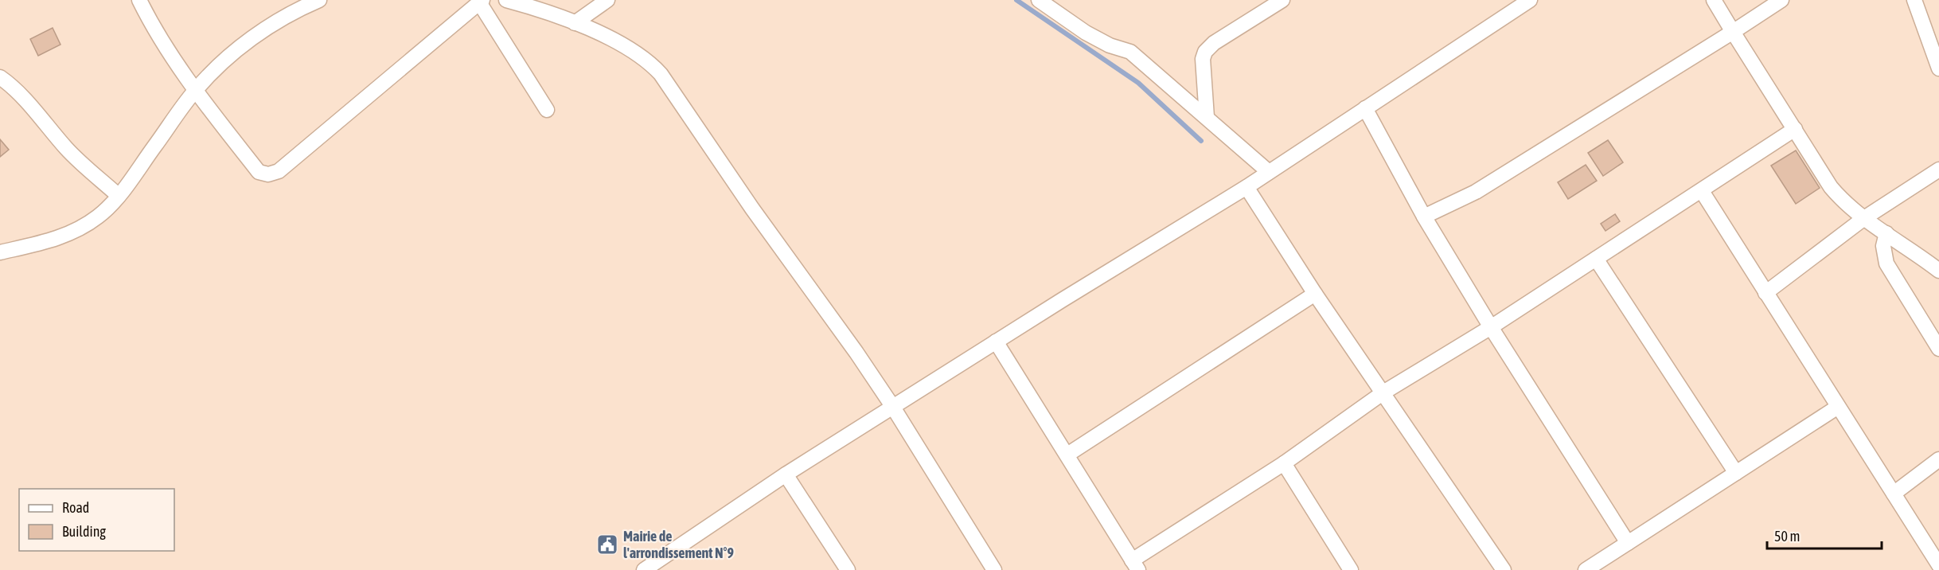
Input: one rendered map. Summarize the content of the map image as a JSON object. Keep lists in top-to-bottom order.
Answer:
{
  "places": {
    "public building": ["Mairie de l'arrondissement N°9"]
  },
  "legend": ["Road", "Building"],
  "scale_bar": "50 m"
}
